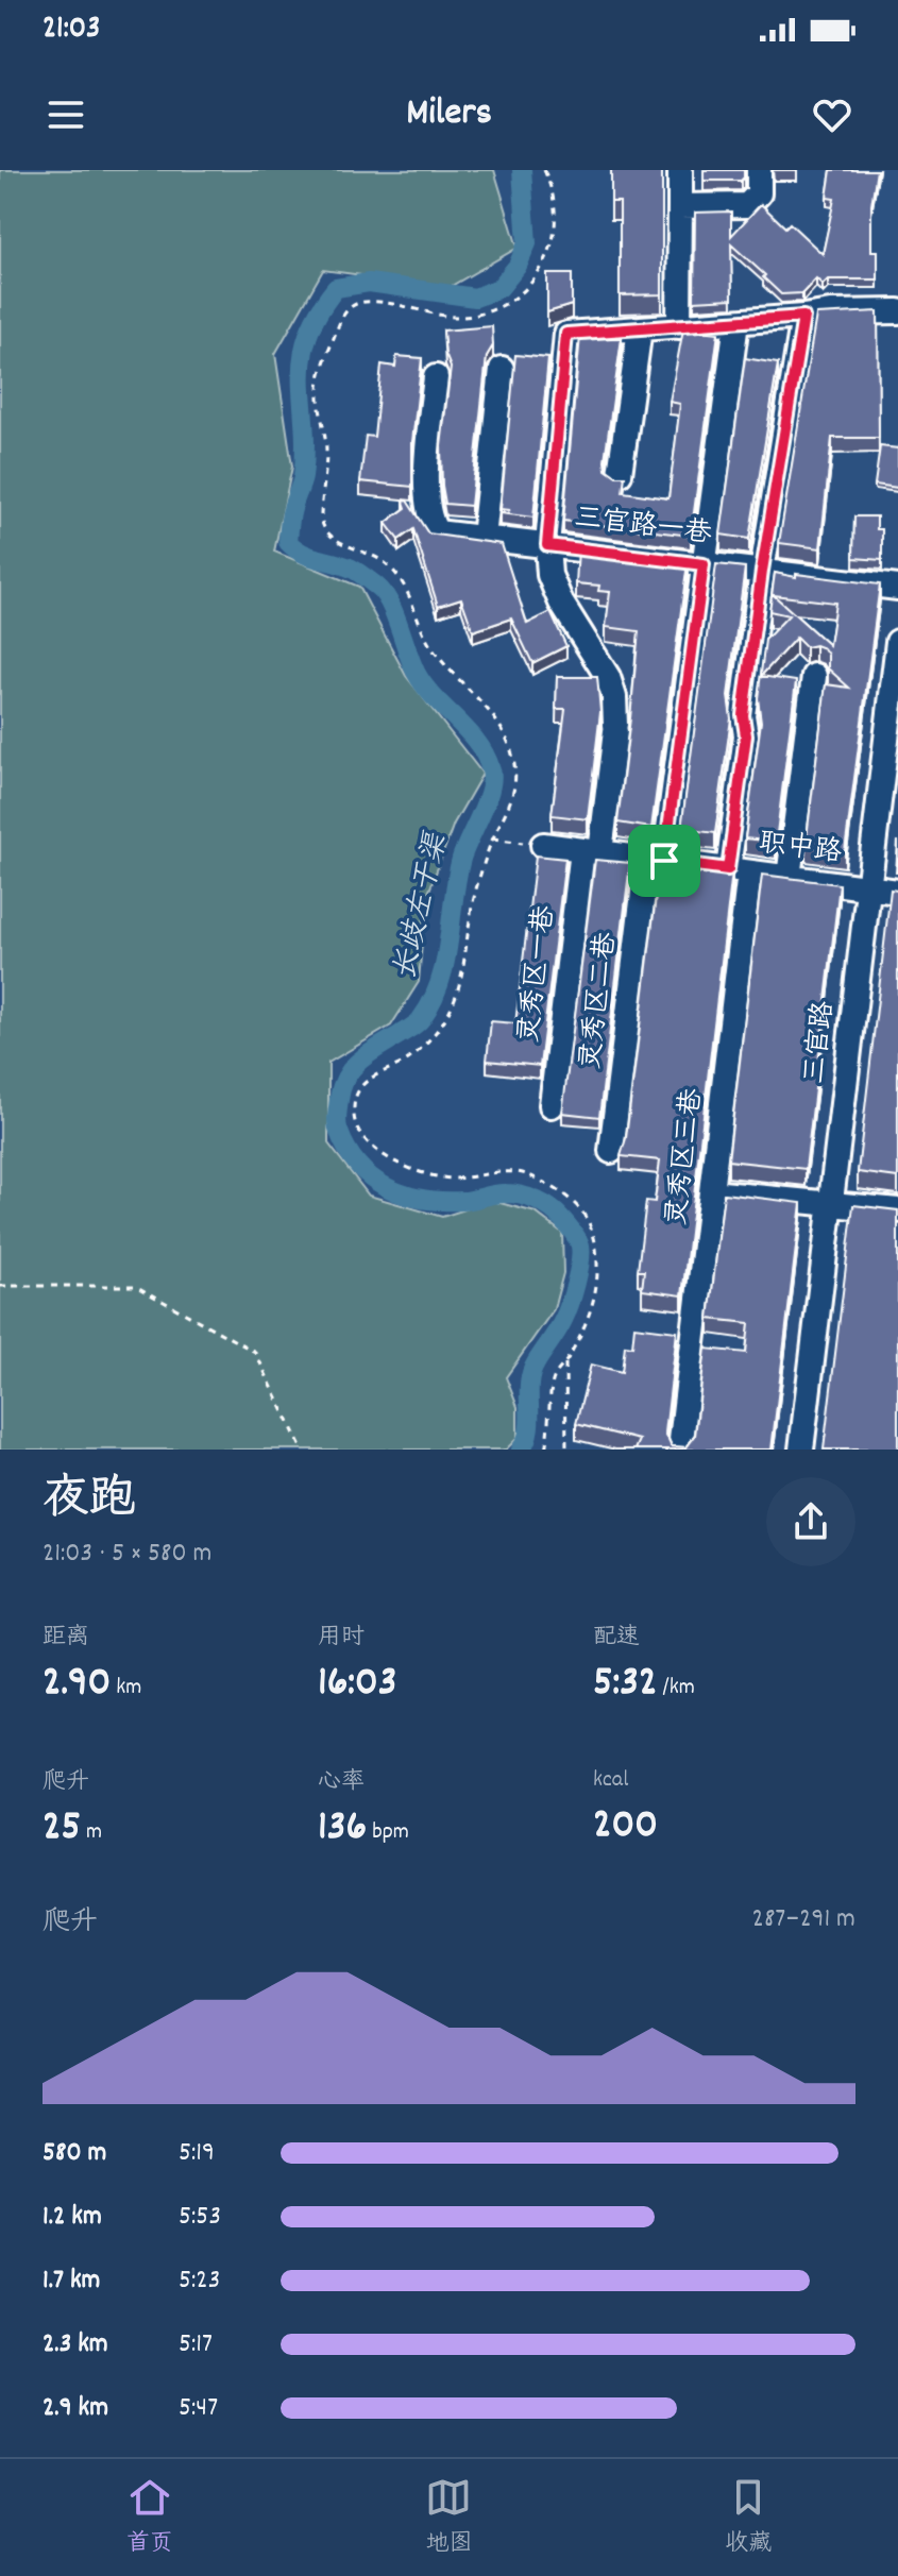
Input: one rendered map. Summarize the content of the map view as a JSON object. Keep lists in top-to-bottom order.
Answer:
{
  "streets": {
    "street": [
      "三官路一巷",
      "职中路",
      "灵秀区一巷",
      "灵秀区二巷",
      "三官路",
      "灵秀区三巷"
    ]
  },
  "crossings": [
    ["三官路一巷", "灵秀区一巷"],
    ["三官路一巷", "灵秀区二巷"],
    ["三官路一巷", "灵秀区三巷"],
    ["职中路", "灵秀区一巷"],
    ["职中路", "灵秀区二巷"],
    ["职中路", "三官路"],
    ["职中路", "灵秀区三巷"]
  ],
  "water": ["长歧左干渠"],
  "page": {
    "status": "21:03",
    "header": "Milers",
    "heading": ["夜跑", "21:03 · 5 × 580 m"],
    "stats": [
      ["距离", "2.90 km"],
      ["用时", "16:03"],
      ["配速", "5:32 /km"],
      ["爬升", "25 m"],
      ["心率", "136 bpm"],
      ["kcal", "200"]
    ],
    "chart": ["爬升", "287–291 m"],
    "list": [
      {
        "name": "580 m",
        "note": "5:19"
      },
      {
        "name": "1.2 km",
        "note": "5:53"
      },
      {
        "name": "1.7 km",
        "note": "5:23"
      },
      {
        "name": "2.3 km",
        "note": "5:17"
      },
      {
        "name": "2.9 km",
        "note": "5:47"
      }
    ],
    "tabs": ["首页", "地图", "收藏"]
  }
}
